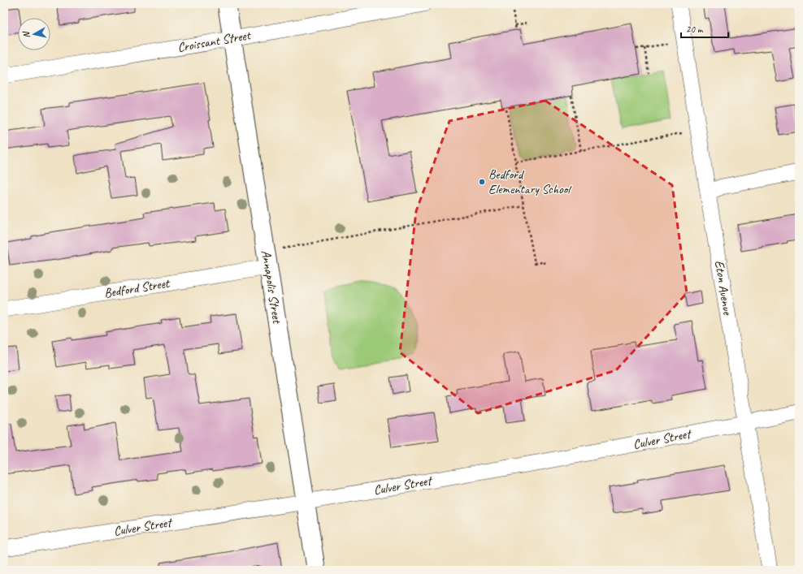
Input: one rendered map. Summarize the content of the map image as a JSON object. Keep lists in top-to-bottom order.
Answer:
{
  "streets": {
    "street": [
      "Croissant Street",
      "Annapolis Street",
      "Eton Avenue",
      "Bedford Street",
      "Culver Street"
    ]
  },
  "crossings": [
    ["Croissant Street", "Annapolis Street"],
    ["Annapolis Street", "Bedford Street"],
    ["Annapolis Street", "Culver Street"],
    ["Eton Avenue", "Culver Street"]
  ],
  "places": ["Bedford Elementary School"],
  "scale_bar": "20 m",
  "north": "left"
}
